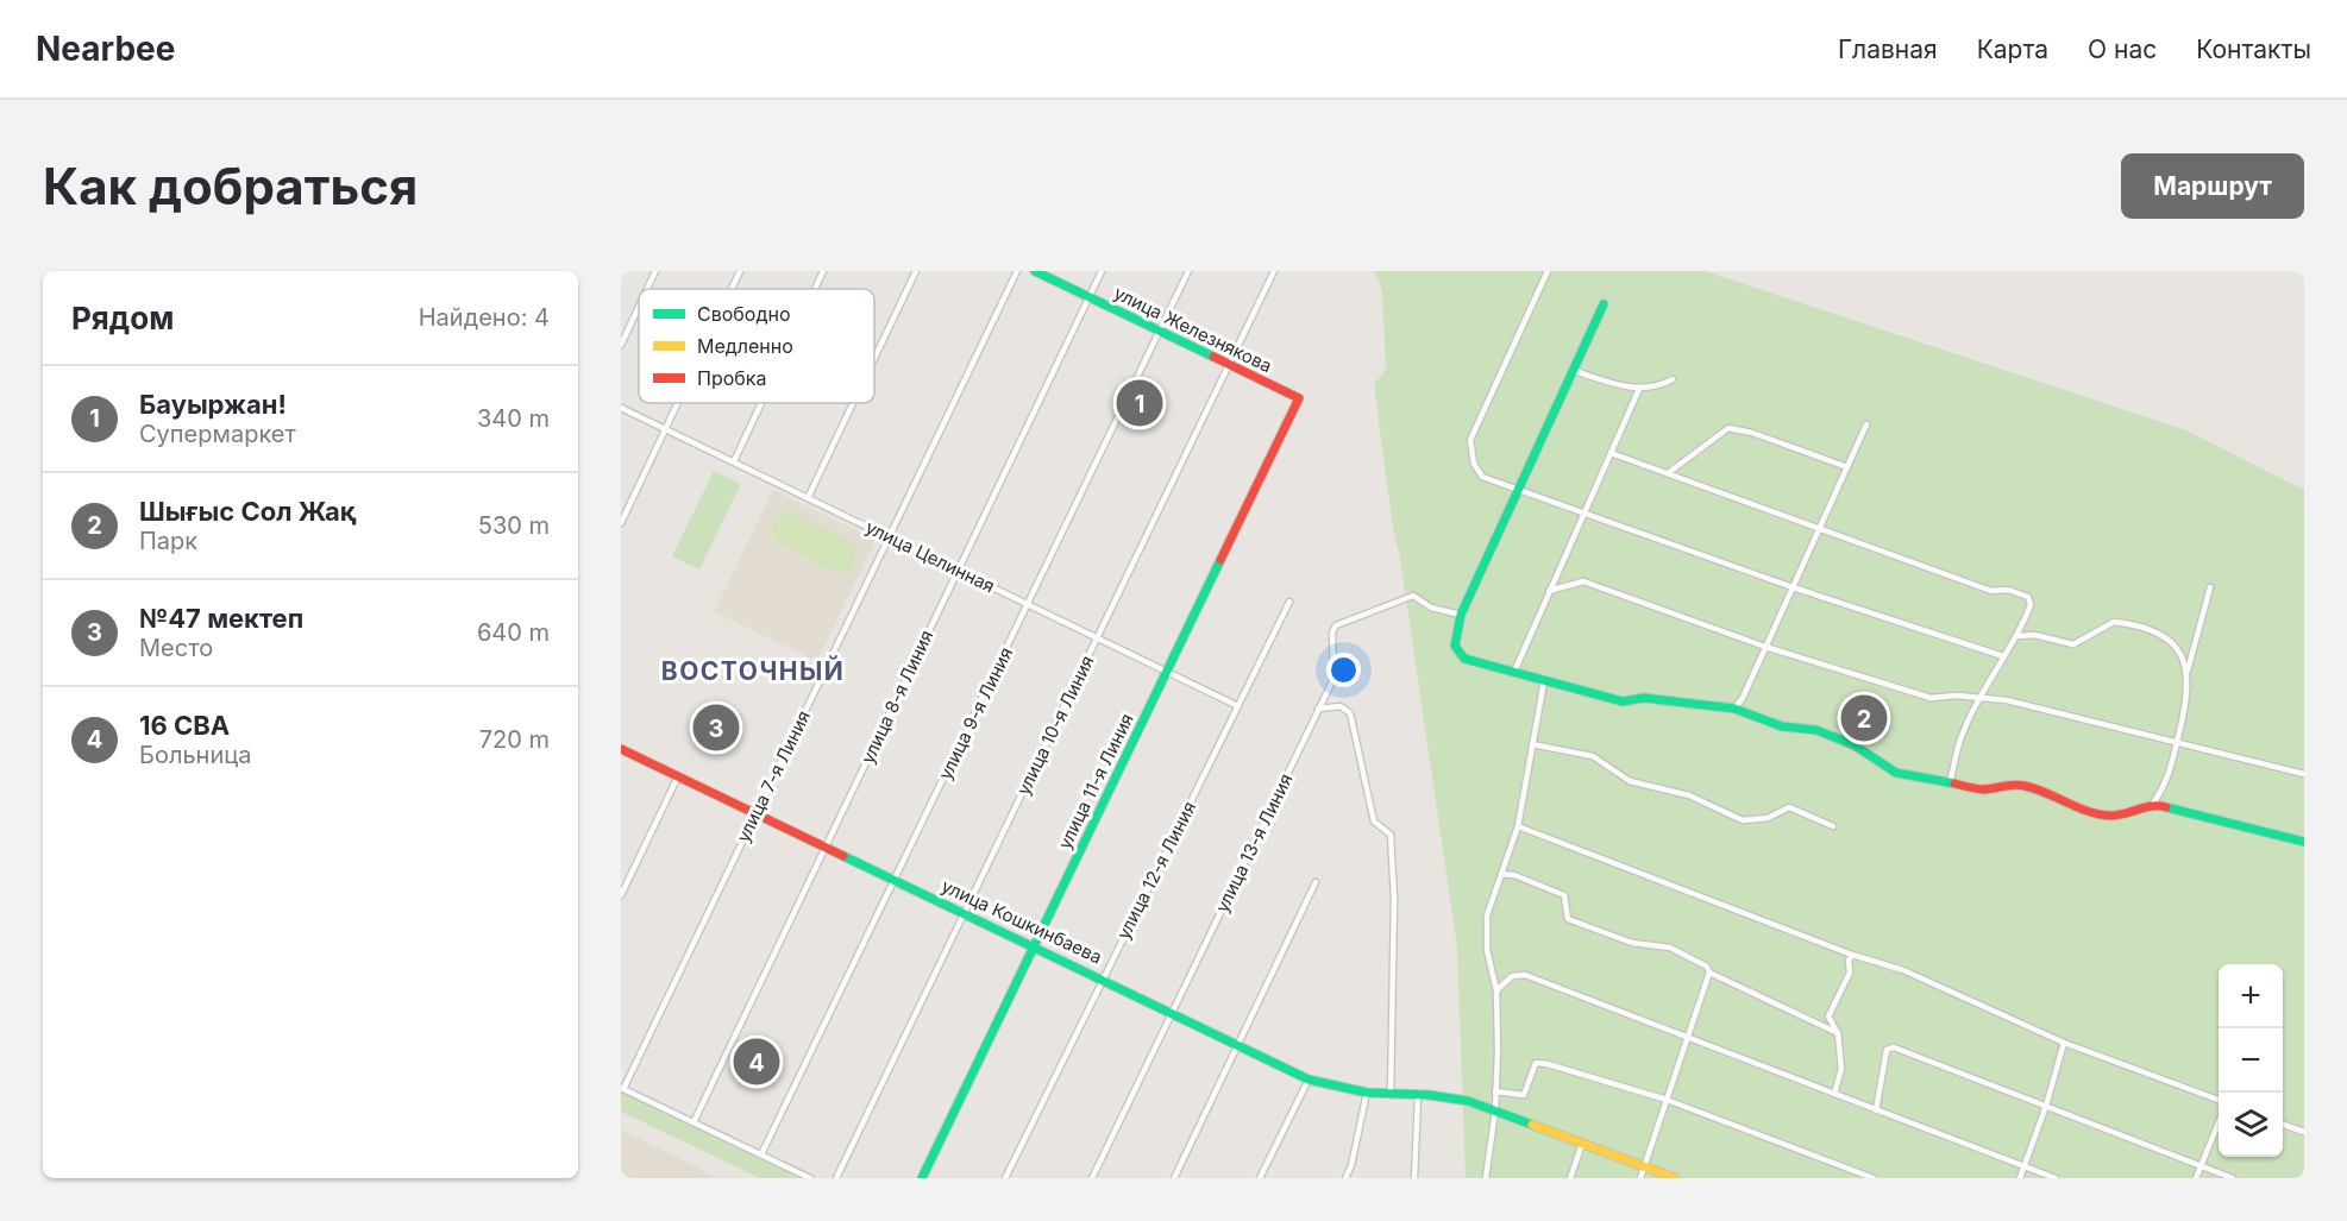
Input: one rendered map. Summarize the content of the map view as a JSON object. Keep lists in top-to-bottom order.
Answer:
{
  "streets": {
    "street": [
      "улица Железнякова",
      "улица Целинная",
      "улица 8-я Линия",
      "улица 9-я Линия",
      "улица 10-я Линия",
      "улица 7-я Линия",
      "улица 11-я Линия",
      "улица 13-я Линия",
      "улица 12-я Линия",
      "улица Кошкинбаева"
    ]
  },
  "crossings": [
    ["улица Железнякова", "улица 8-я Линия"],
    ["улица Железнякова", "улица 9-я Линия"],
    ["улица Железнякова", "улица 10-я Линия"],
    ["улица Железнякова", "улица 11-я Линия"],
    ["улица Целинная", "улица 8-я Линия"],
    ["улица Целинная", "улица 9-я Линия"],
    ["улица Целинная", "улица 10-я Линия"],
    ["улица Целинная", "улица 7-я Линия"],
    ["улица Целинная", "улица 11-я Линия"],
    ["улица Целинная", "улица 12-я Линия"],
    ["улица 8-я Линия", "улица Кошкинбаева"],
    ["улица 9-я Линия", "улица Кошкинбаева"],
    ["улица 10-я Линия", "улица Кошкинбаева"],
    ["улица 7-я Линия", "улица Кошкинбаева"],
    ["улица 11-я Линия", "улица Кошкинбаева"],
    ["улица 13-я Линия", "улица Кошкинбаева"],
    ["улица 12-я Линия", "улица Кошкинбаева"]
  ],
  "districts": ["ВОСТОЧНЫЙ"],
  "legend": ["Свободно", "Медленно", "Пробка"],
  "page": {
    "header": "Nearbee",
    "nav": [
      "Главная",
      "Карта",
      "О нас",
      "Контакты"
    ],
    "buttons": "Маршрут",
    "title": "Как добраться",
    "heading": ["Рядом", "Найдено: 4"],
    "list": [
      {
        "mark": "1",
        "name": "Бауыржан!",
        "note": "Супермаркет",
        "value": "340 m"
      },
      {
        "mark": "2",
        "name": "Шығыс Сол Жақ",
        "note": "Парк",
        "value": "530 m"
      },
      {
        "mark": "3",
        "name": "№47 мектеп",
        "note": "Место",
        "value": "640 m"
      },
      {
        "mark": "4",
        "name": "16 СВА",
        "note": "Больница",
        "value": "720 m"
      }
    ],
    "pins": [
      "1",
      "2",
      "3",
      "4"
    ],
    "map_buttons": ["+", "−"]
  }
}
